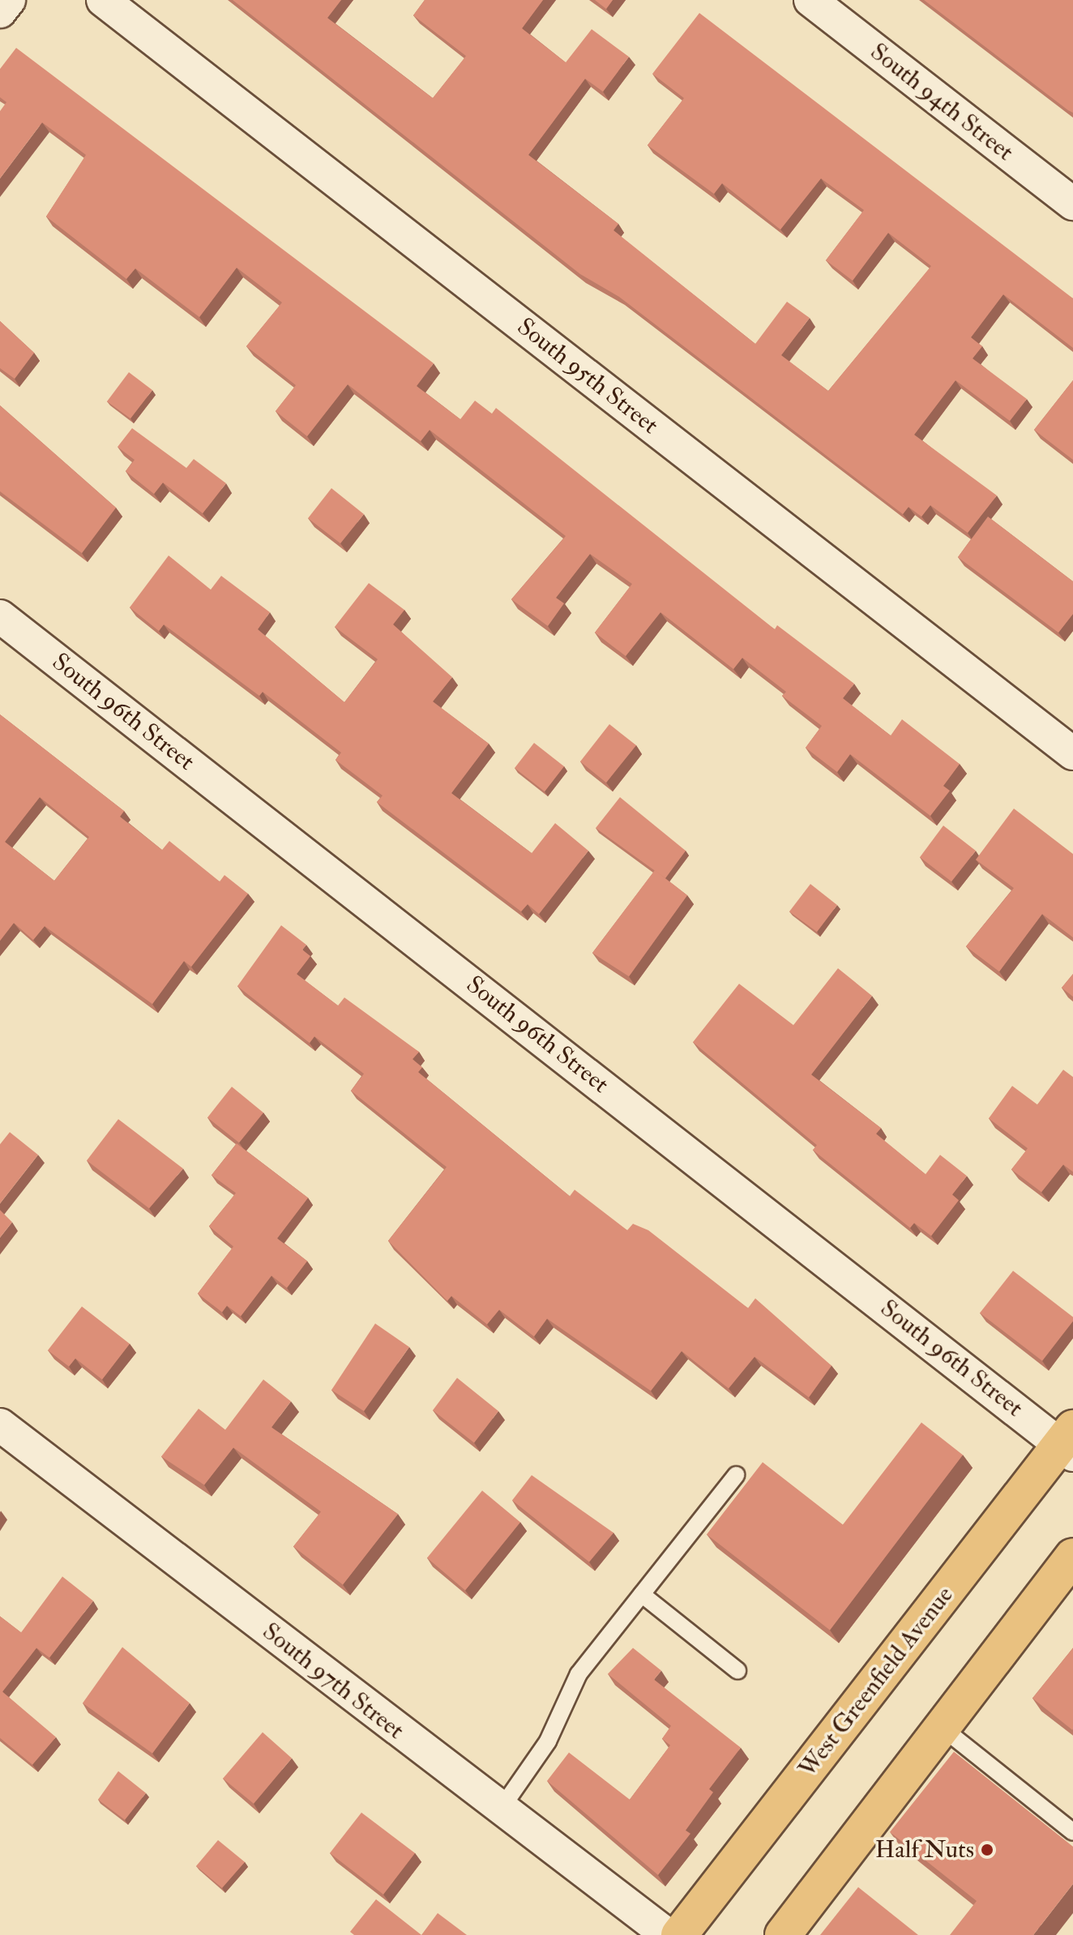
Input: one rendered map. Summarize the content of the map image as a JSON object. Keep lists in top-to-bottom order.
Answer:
{
  "streets": {
    "main road": ["West Greenfield Avenue"],
    "street": [
      "South 94th Street",
      "South 95th Street",
      "South 96th Street",
      "South 97th Street"
    ]
  },
  "crossings": [
    ["South 96th Street", "West Greenfield Avenue"]
  ],
  "places": ["Half Nuts"]
}
